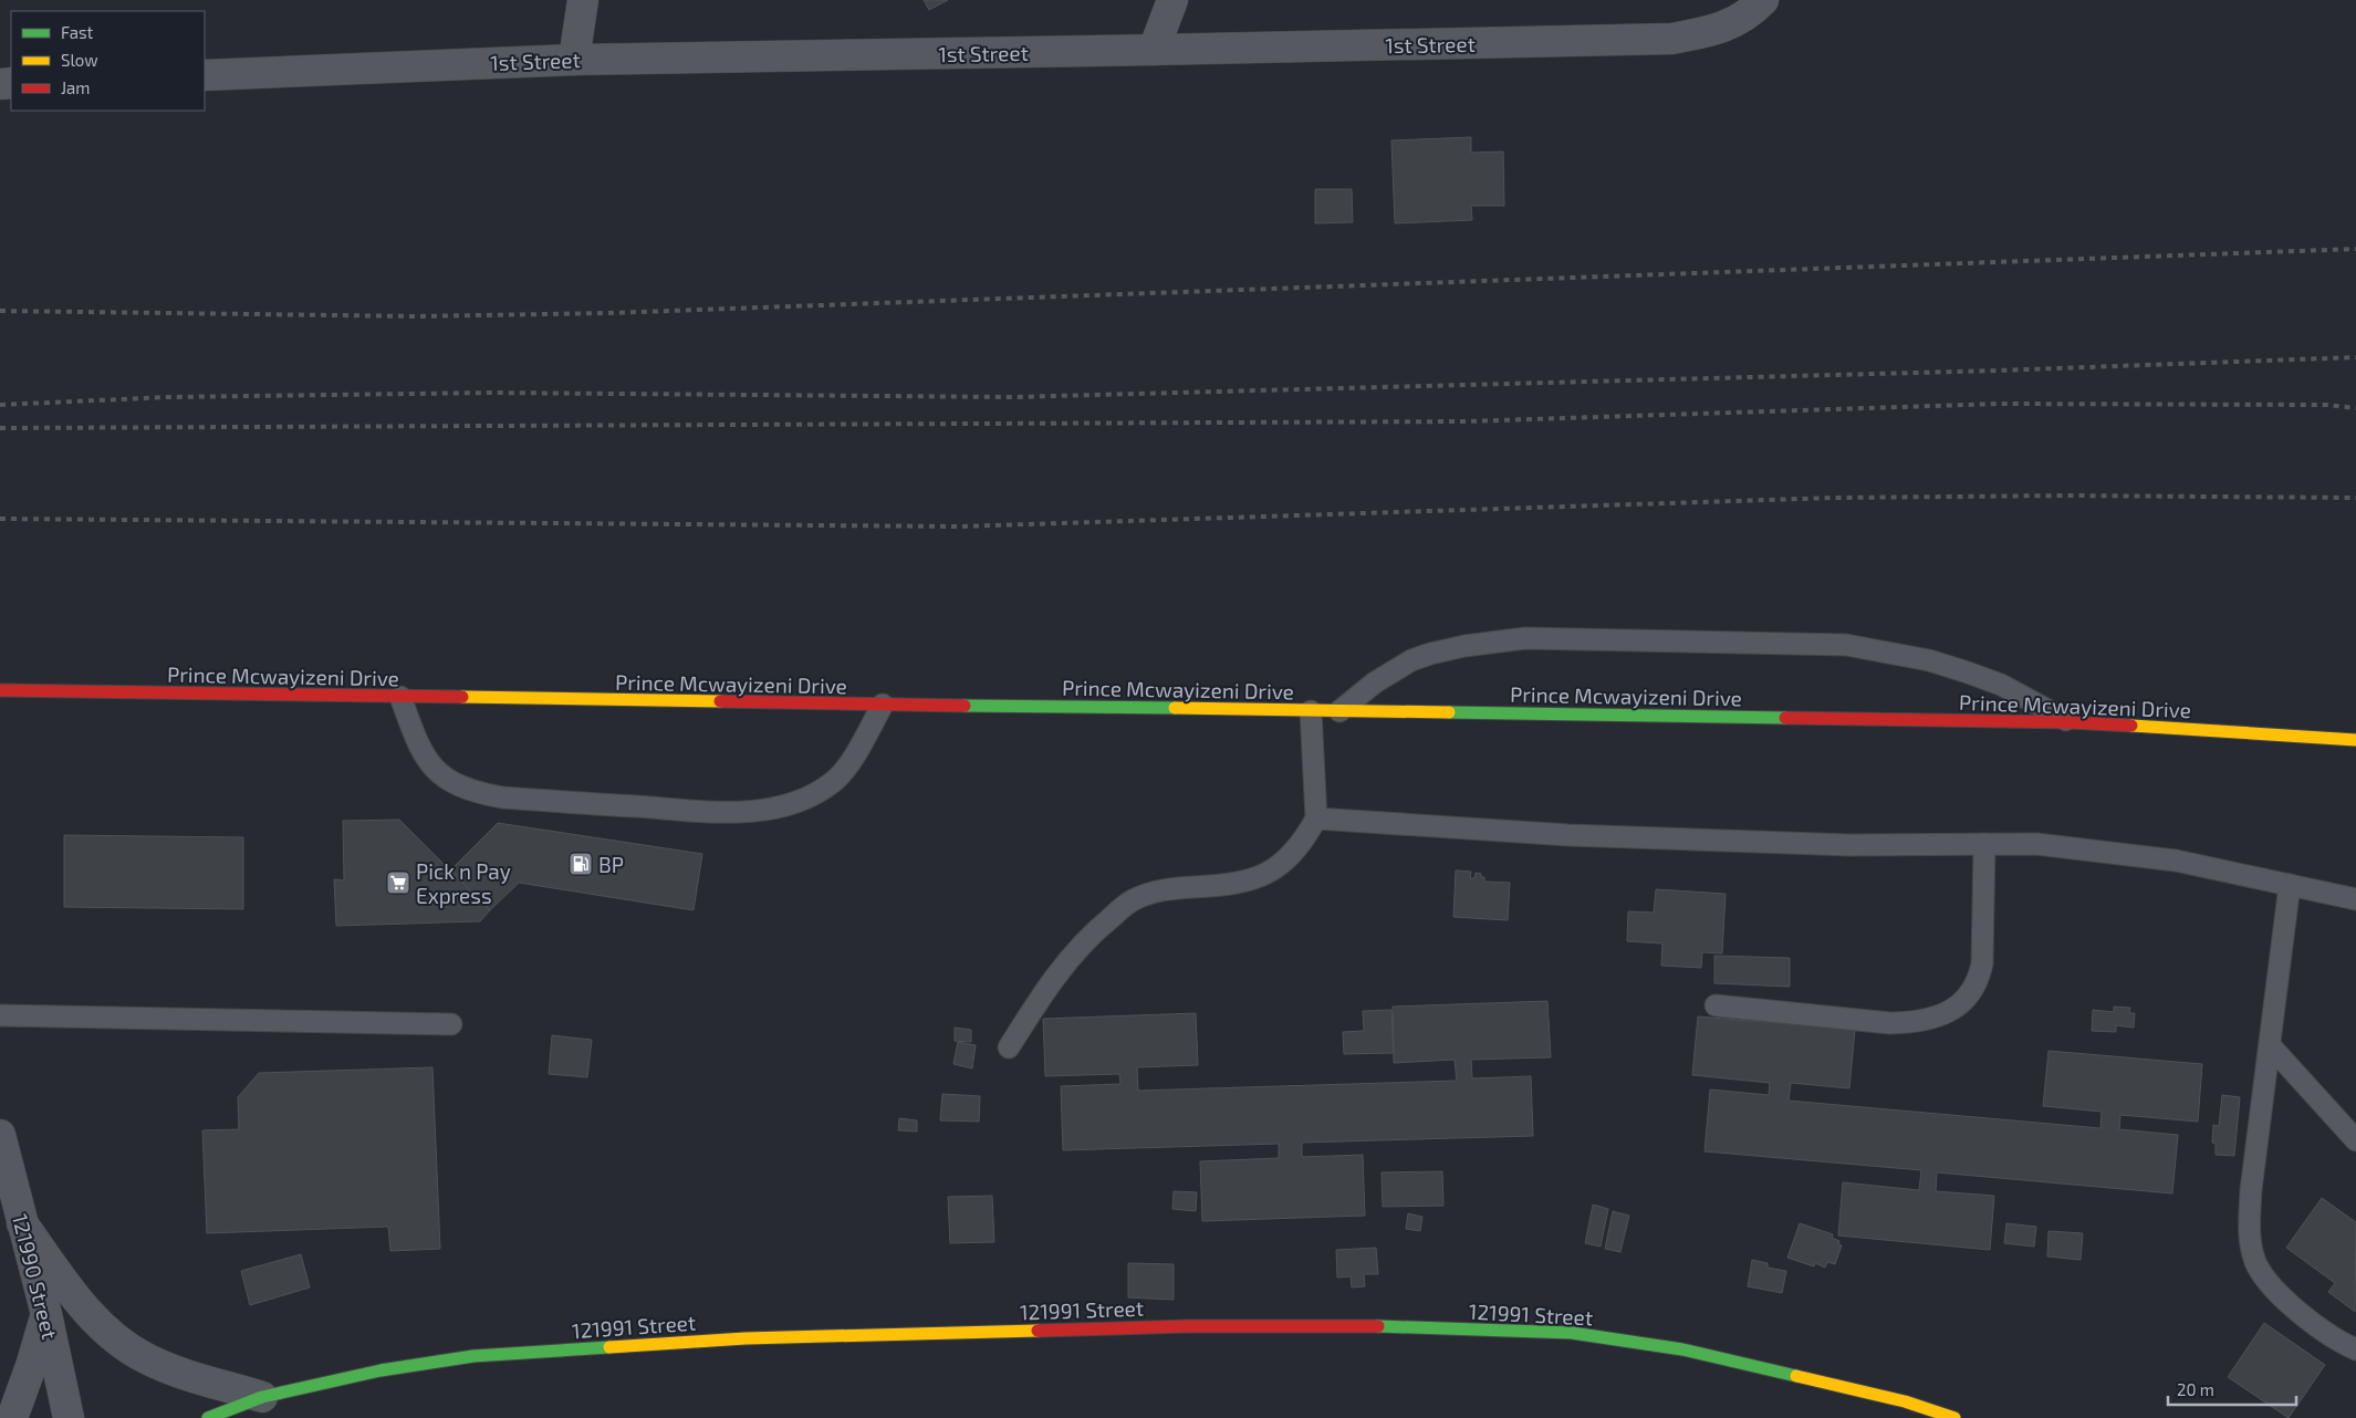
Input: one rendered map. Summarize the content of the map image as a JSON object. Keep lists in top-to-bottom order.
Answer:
{
  "streets": {
    "street": [
      "1st Street",
      "Prince Mcwayizeni Drive",
      "121990 Street",
      "121991 Street"
    ]
  },
  "places": {
    "fuel station": ["BP"],
    "supermarket": ["Pick n Pay Express"]
  },
  "legend": ["Fast", "Slow", "Jam"],
  "scale_bar": "20 m"
}
